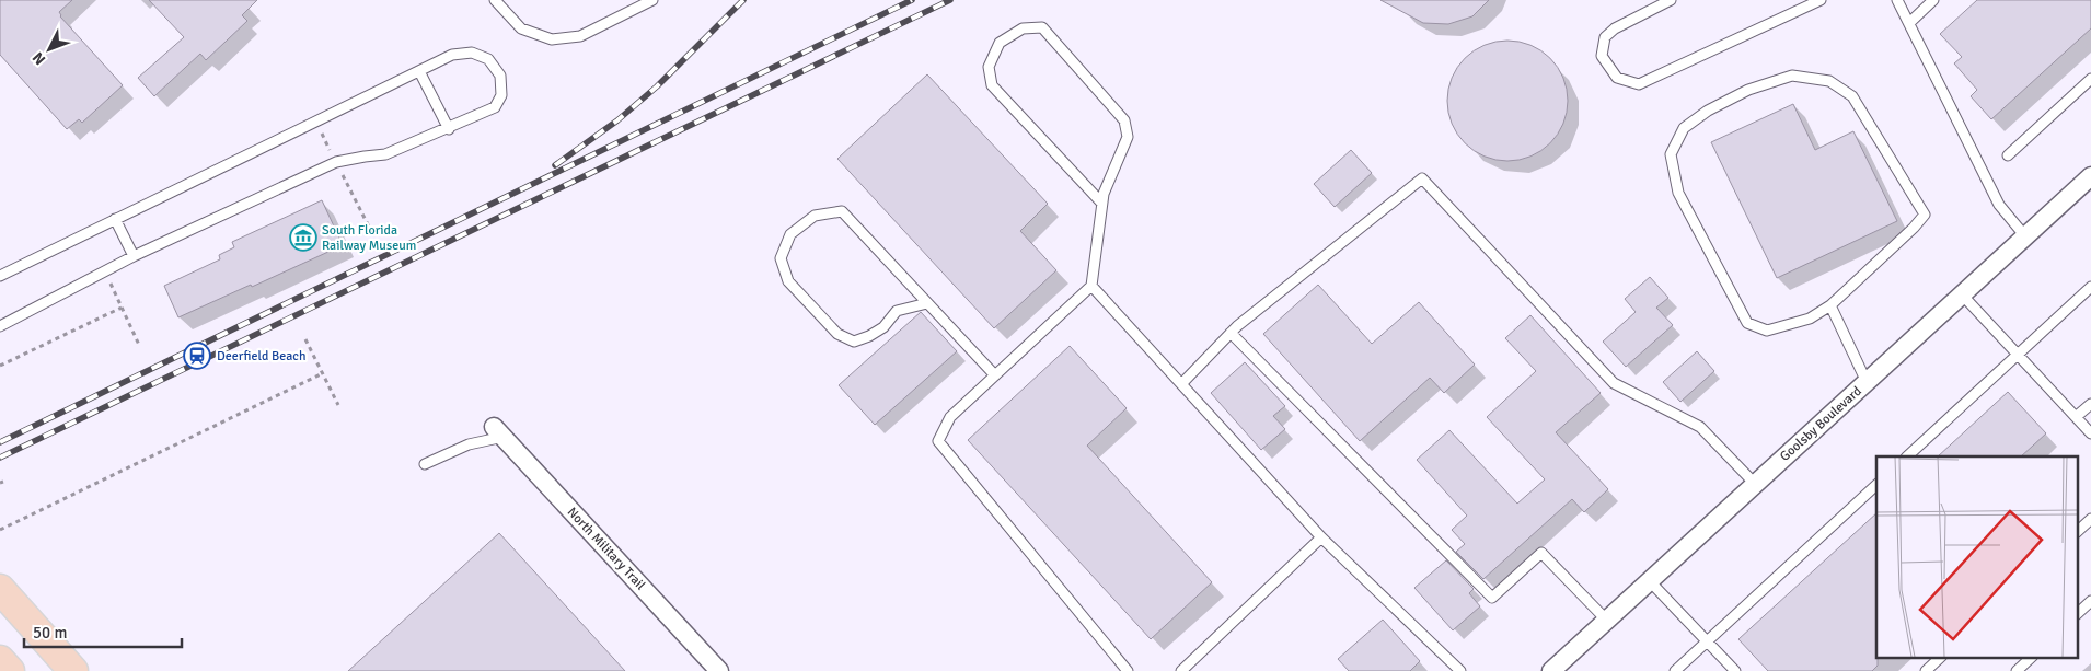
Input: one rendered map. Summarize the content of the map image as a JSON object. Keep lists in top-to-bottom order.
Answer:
{
  "streets": {
    "street": ["Goolsby Boulevard", "North Military Trail"]
  },
  "places": {
    "museum": ["South Florida Railway Museum"],
    "station": ["Deerfield Beach"]
  },
  "scale_bar": "50 m",
  "north": "bottom left"
}
